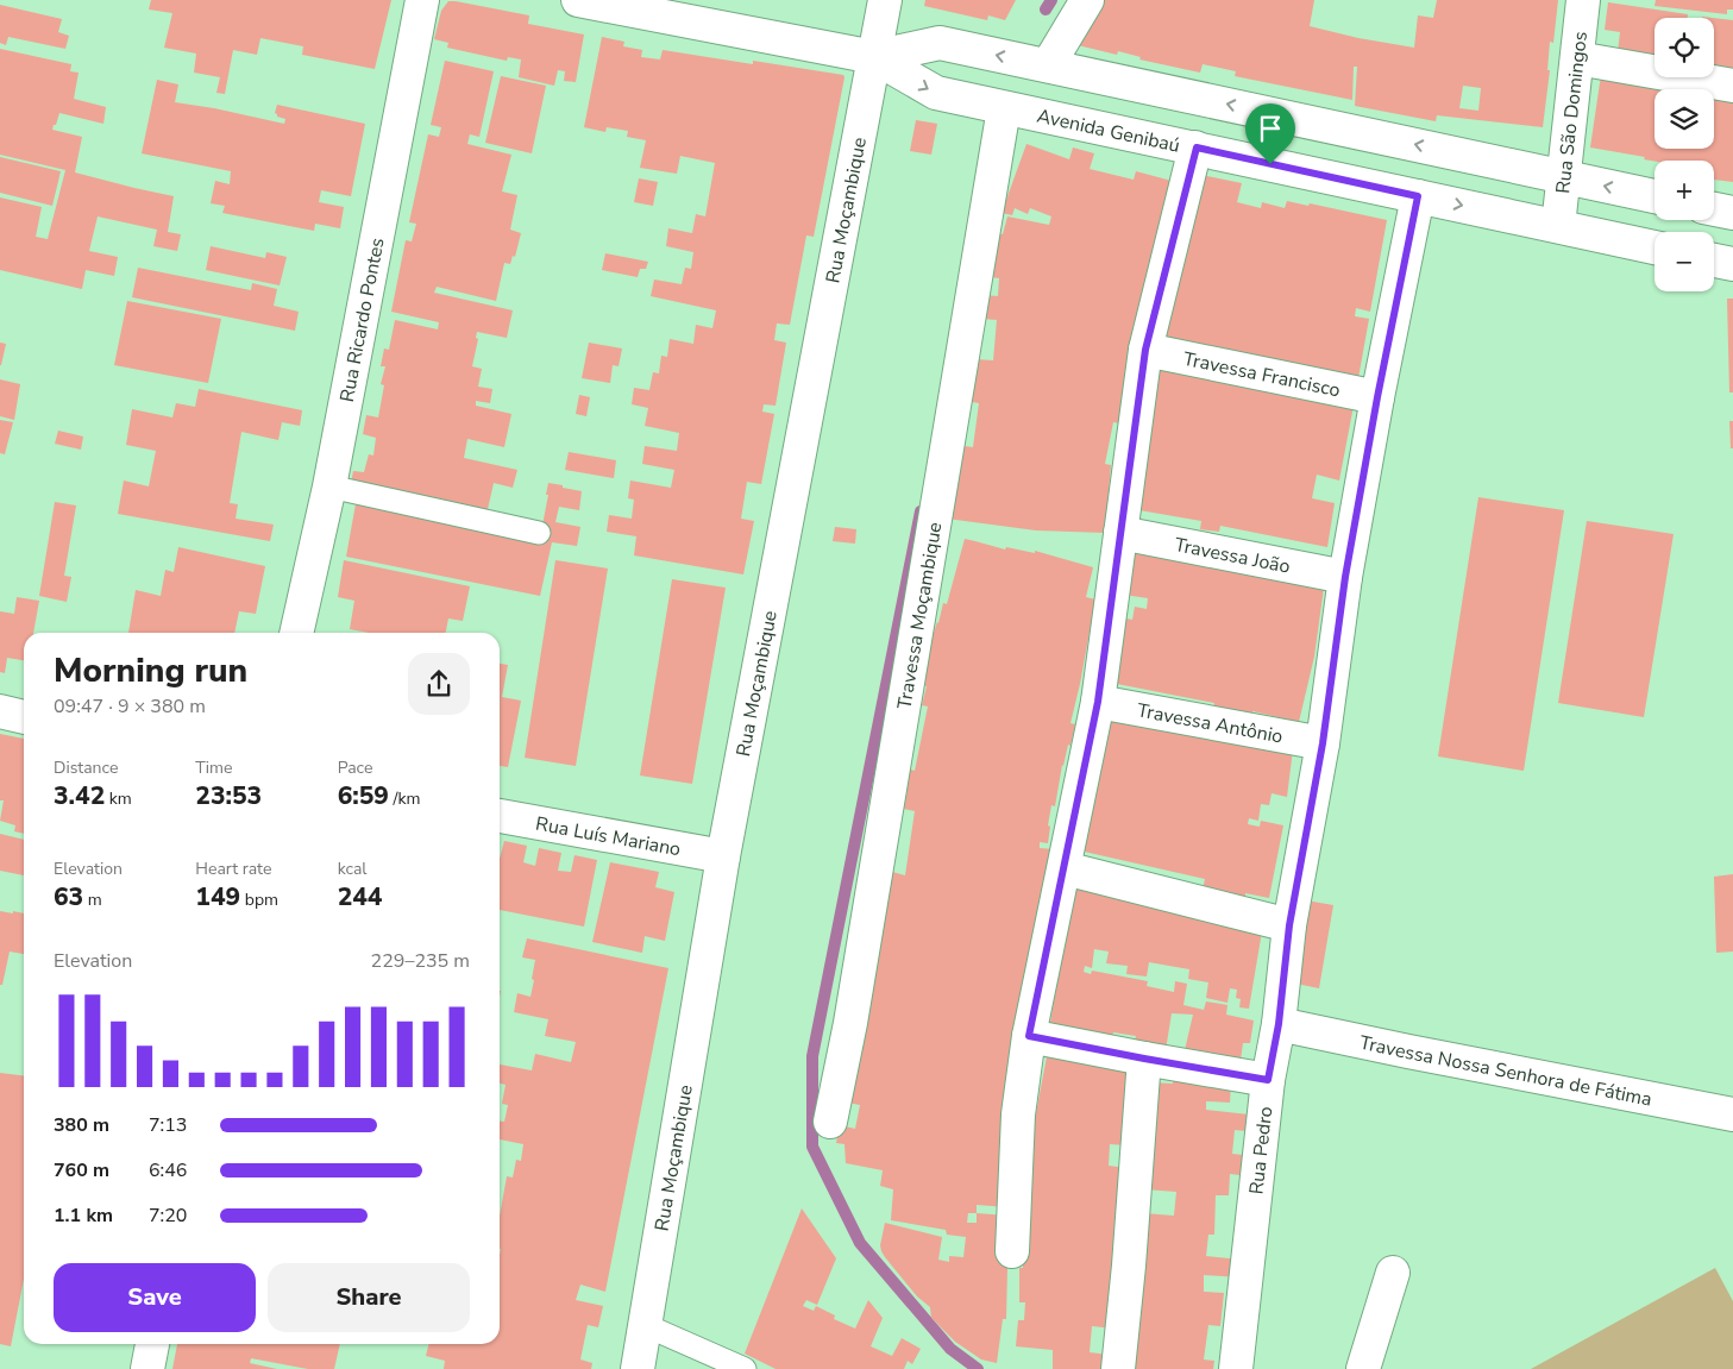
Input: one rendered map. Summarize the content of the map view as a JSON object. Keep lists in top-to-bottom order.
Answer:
{
  "streets": {
    "street": [
      "Rua São Domingos",
      "Avenida Genibaú",
      "Rua Moçambique",
      "Rua Ricardo Pontes",
      "Travessa Francisco",
      "Travessa João",
      "Travessa Moçambique",
      "Travessa Antônio",
      "Rua Luís Mariano",
      "Travessa Nossa Senhora de Fátima",
      "Rua Pedro"
    ]
  },
  "crossings": [
    ["Rua São Domingos", "Avenida Genibaú"],
    ["Avenida Genibaú", "Rua Moçambique"],
    ["Avenida Genibaú", "Travessa Moçambique"],
    ["Avenida Genibaú", "Rua Pedro"],
    ["Rua Moçambique", "Rua Luís Mariano"],
    ["Travessa Francisco", "Rua Pedro"],
    ["Travessa João", "Rua Pedro"],
    ["Travessa Antônio", "Rua Pedro"],
    ["Travessa Nossa Senhora de Fátima", "Rua Pedro"]
  ],
  "page": {
    "map_buttons": ["+", "−"],
    "heading": ["Morning run", "09:47 · 9 × 380 m"],
    "stats": [
      ["Distance", "3.42 km"],
      ["Time", "23:53"],
      ["Pace", "6:59 /km"],
      ["Elevation", "63 m"],
      ["Heart rate", "149 bpm"],
      ["kcal", "244"]
    ],
    "chart": ["Elevation", "229–235 m"],
    "list": [
      {
        "name": "380 m",
        "note": "7:13"
      },
      {
        "name": "760 m",
        "note": "6:46"
      },
      {
        "name": "1.1 km",
        "note": "7:20"
      }
    ],
    "buttons": ["Save", "Share"]
  }
}
